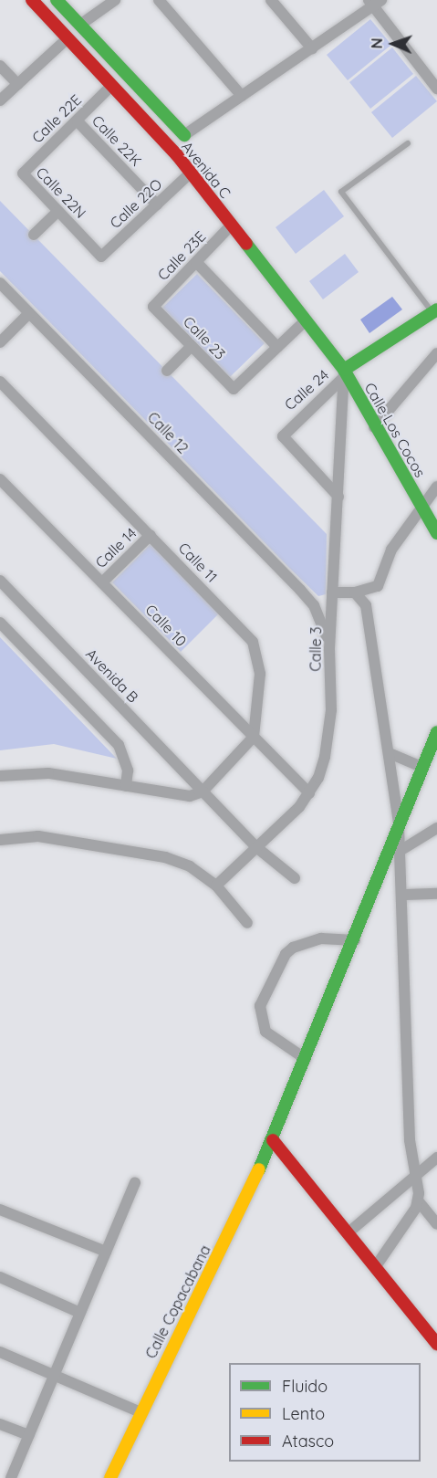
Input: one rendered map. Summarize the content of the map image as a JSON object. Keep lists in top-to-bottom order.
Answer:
{
  "streets": {
    "street": [
      "Calle 22E",
      "Calle 22K",
      "Avenida C",
      "Calle 22N",
      "Calle 22O",
      "Calle 23E",
      "Calle 23",
      "Calle 24",
      "Calle Los Cocos",
      "Calle 12",
      "Calle 14",
      "Calle 11",
      "Calle 10",
      "Calle 3",
      "Avenida B",
      "Calle Copacabana"
    ]
  },
  "crossings": [
    ["Calle 22E", "Calle 22K"],
    ["Calle 22E", "Avenida C"],
    ["Calle 22E", "Calle 22N"],
    ["Calle 22K", "Calle 22O"],
    ["Avenida C", "Calle 22O"],
    ["Avenida C", "Calle 23E"],
    ["Avenida C", "Calle 24"],
    ["Avenida C", "Calle Los Cocos"],
    ["Avenida C", "Calle 3"],
    ["Calle 22N", "Calle 22O"],
    ["Calle 23E", "Calle 23"],
    ["Calle 24", "Calle Los Cocos"],
    ["Calle 24", "Calle 3"],
    ["Calle Los Cocos", "Calle 3"],
    ["Calle 12", "Calle 3"],
    ["Calle 14", "Calle 11"],
    ["Calle 14", "Calle 10"],
    ["Calle 11", "Calle 10"],
    ["Calle 10", "Calle 3"],
    ["Calle 3", "Avenida B"]
  ],
  "legend": ["Fluido", "Lento", "Atasco"],
  "north": "left"
}
